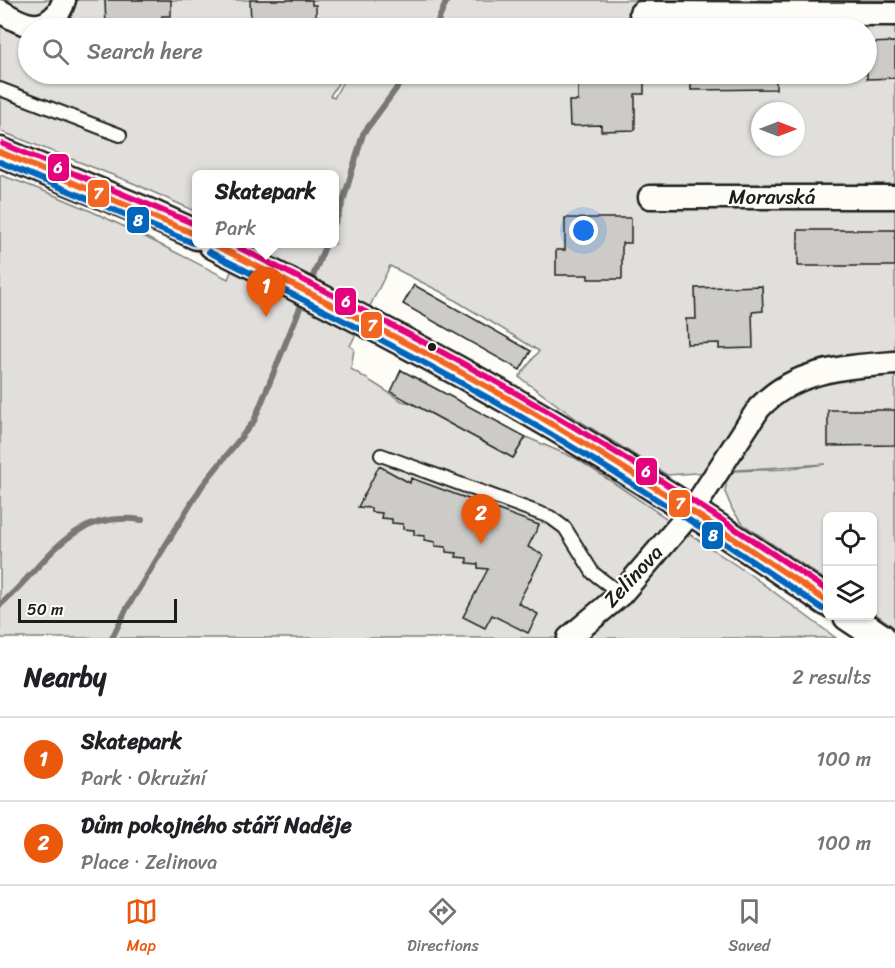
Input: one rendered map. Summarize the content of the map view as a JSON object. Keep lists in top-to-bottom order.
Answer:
{
  "streets": {
    "street": ["Moravská", "Zelinova"]
  },
  "lines": ["transit line 6", "transit line 7", "transit line 8"],
  "scale_bar": "50 m",
  "north": "right",
  "page": {
    "search": "Search here",
    "popup": ["Skatepark", "Park"],
    "pins": ["1", "2"],
    "scale": "50 m",
    "heading": ["Nearby", "2 results"],
    "list": [
      {
        "mark": "1",
        "name": "Skatepark",
        "note": "Park · Okružní",
        "value": "100 m"
      },
      {
        "mark": "2",
        "name": "Dům pokojného stáří Naděje",
        "note": "Place · Zelinova",
        "value": "100 m"
      }
    ],
    "nav": ["Map", "Directions", "Saved"]
  }
}
